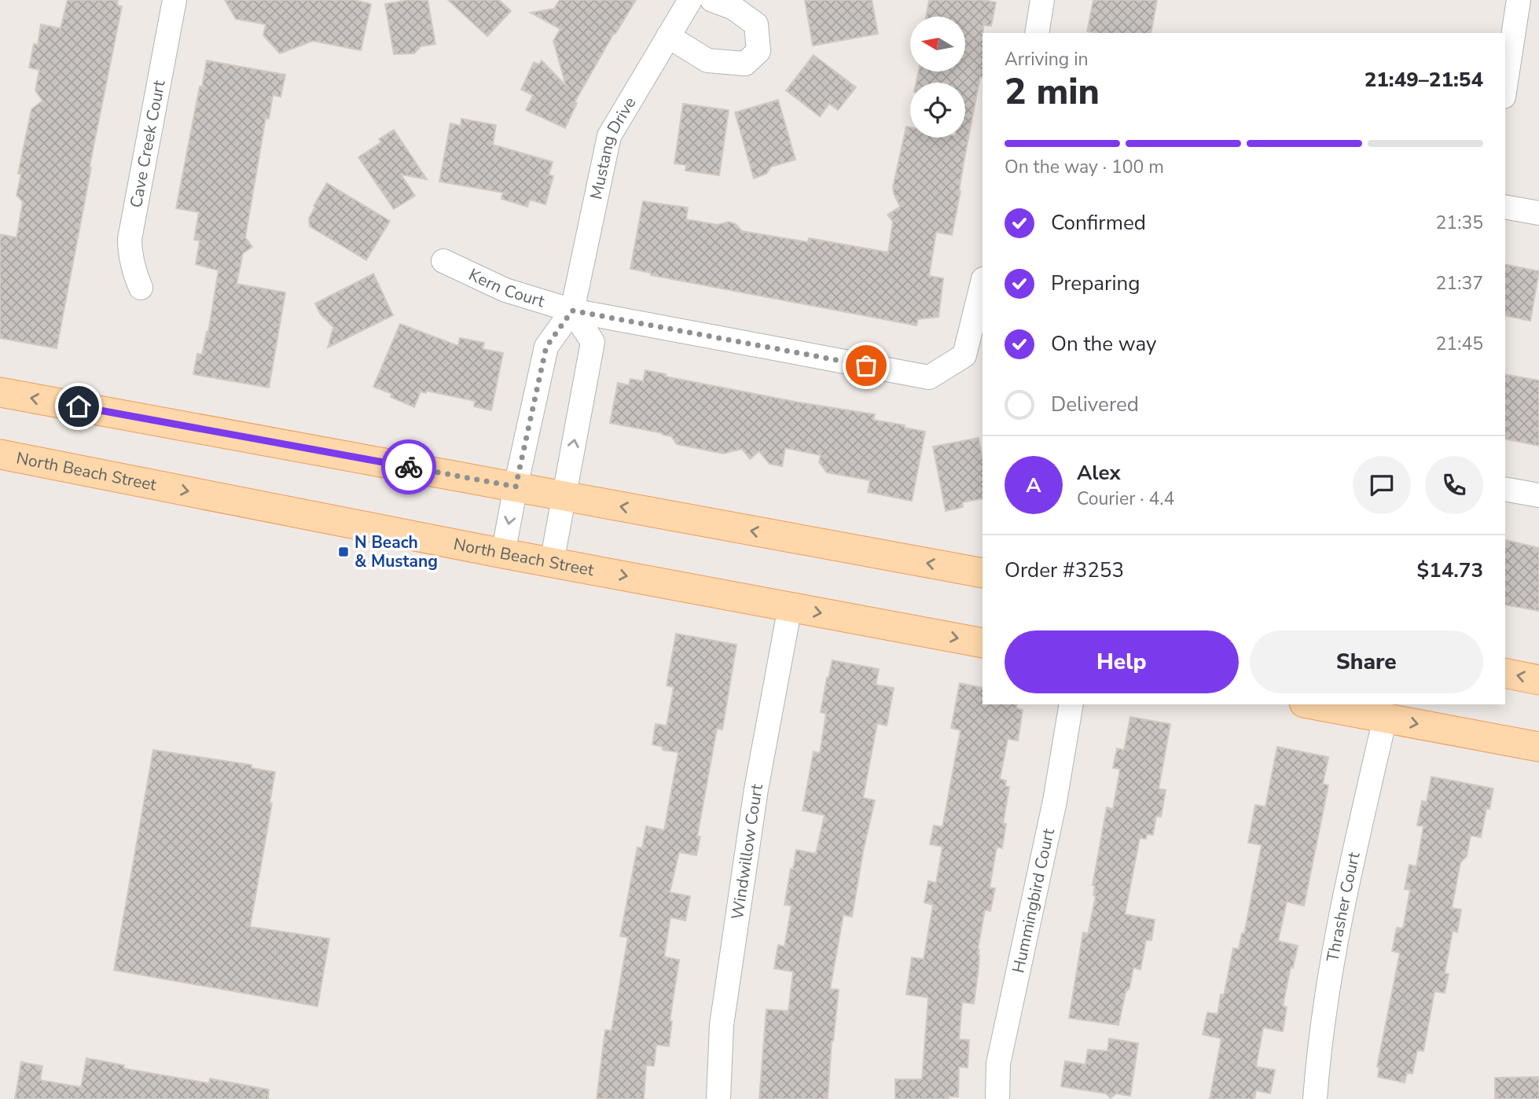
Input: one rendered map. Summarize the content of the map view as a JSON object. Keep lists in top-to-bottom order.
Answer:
{
  "streets": {
    "main road": ["North Beach Street"],
    "street": [
      "Cave Creek Court",
      "Mustang Drive",
      "Kern Court",
      "Windwillow Court",
      "Hummingbird Court",
      "Thrasher Court"
    ]
  },
  "crossings": [
    ["Mustang Drive", "Kern Court"],
    ["Mustang Drive", "North Beach Street"],
    ["North Beach Street", "Windwillow Court"]
  ],
  "places": {
    "transit": ["N Beach & Mustang"]
  },
  "north": "left",
  "page": {
    "heading": ["2 min", "Arriving in", "21:49–21:54"],
    "panel": [
      "Alex",
      "Courier · 4.4",
      "Order #3253",
      "$14.73"
    ],
    "bar": "On the way · 100 m",
    "list": [
      ["Confirmed", "21:35"],
      ["Preparing", "21:37"],
      ["On the way", "21:45"],
      "Delivered"
    ],
    "round": "A",
    "buttons": ["Help", "Share"]
  }
}
